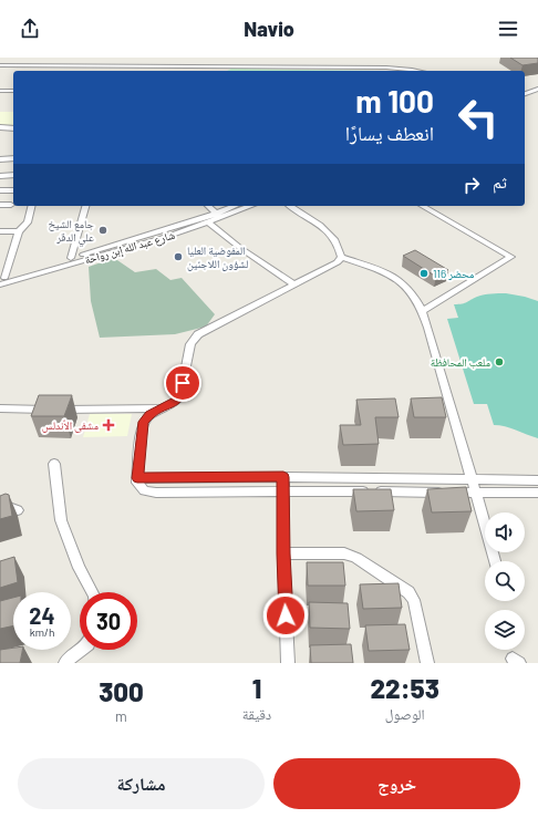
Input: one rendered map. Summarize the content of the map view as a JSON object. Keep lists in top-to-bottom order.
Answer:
{
  "streets": {
    "street": ["شارع عبد الله إبن رواحة"]
  },
  "places": {
    "other": [
      "جامع الشيخ علي الدقر",
      "المفوضية العليا لشؤون اللاجئين",
      "محضر 116",
      "ملعب المحافظة"
    ],
    "health": ["مشفى الأندلس"]
  },
  "page": {
    "header": "Navio",
    "turn": ["100 m", "انعطف يسارًا"],
    "then": "ثم",
    "speed": "24 km/h",
    "limit": "30",
    "eta": [
      "22:53",
      "الوصول",
      "1",
      "دقيقة",
      "300",
      "m"
    ],
    "buttons": ["خروج", "مشاركة"]
  }
}
